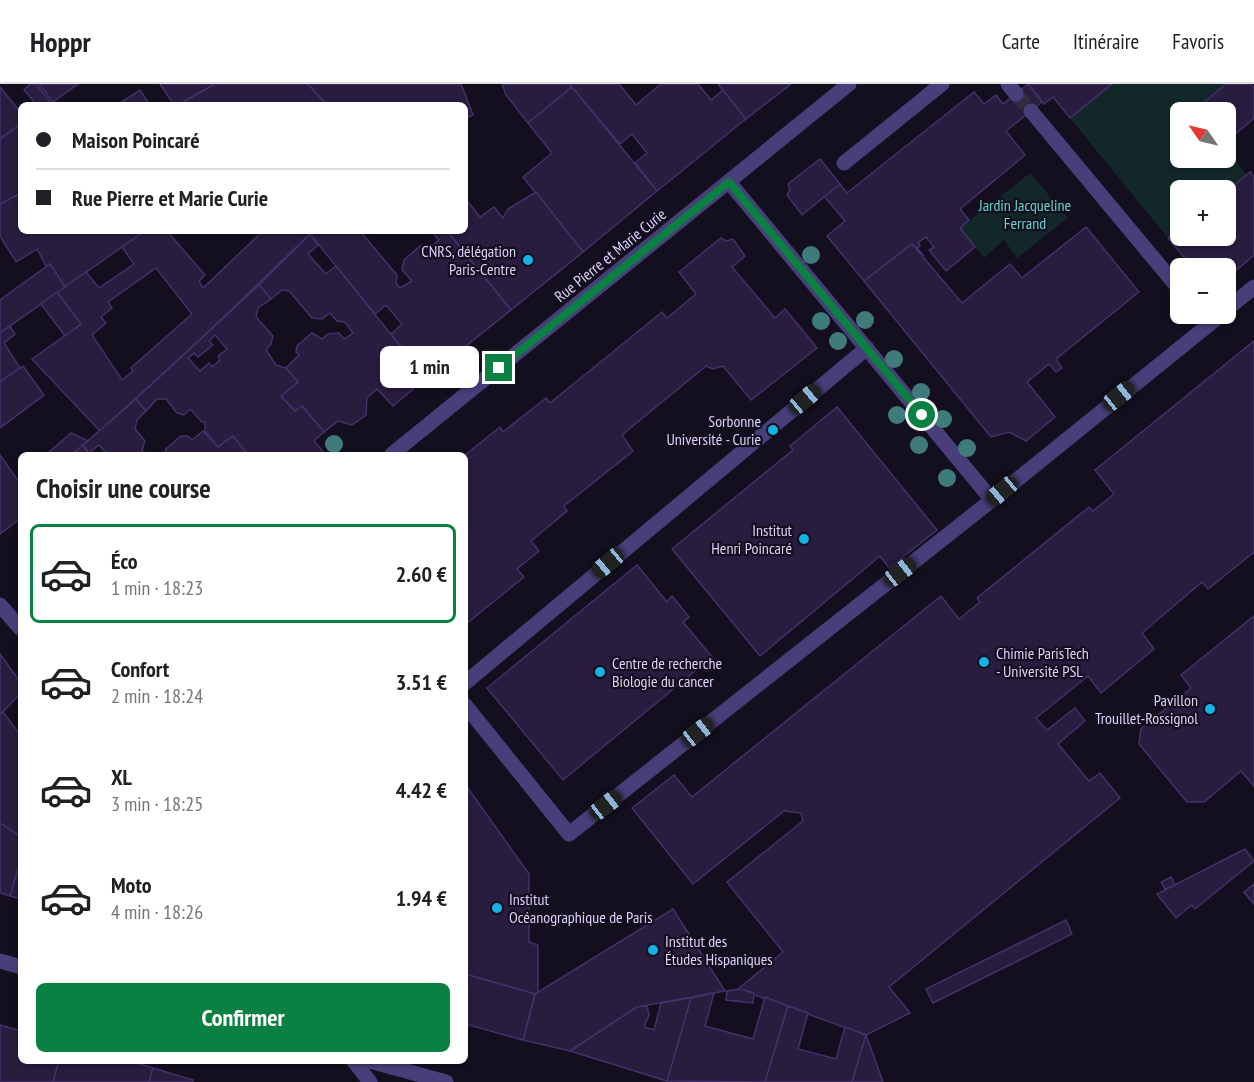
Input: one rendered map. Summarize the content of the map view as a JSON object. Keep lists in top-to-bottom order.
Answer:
{
  "streets": {
    "street": ["Rue Pierre et Marie Curie"]
  },
  "parks": ["Jardin Jacqueline Ferrand"],
  "places": [
    "CNRS, délégation Paris-Centre",
    "Sorbonne Université - Curie",
    "Institut Henri Poincaré",
    "Chimie ParisTech - Université PSL",
    "Centre de recherche Biologie du cancer",
    "Pavillon Trouillet-Rossignol",
    "Institut Océanographique de Paris",
    "Institut des Études Hispaniques"
  ],
  "north": "top left",
  "page": {
    "header": "Hoppr",
    "nav": ["Carte", "Itinéraire", "Favoris"],
    "map_buttons": ["+", "−"],
    "banner": ["Maison Poincaré", "Rue Pierre et Marie Curie"],
    "bubble": "1 min",
    "heading": "Choisir une course",
    "list": [
      {
        "name": "Éco",
        "note": "1 min · 18:23",
        "value": "2.60 €"
      },
      {
        "name": "Confort",
        "note": "2 min · 18:24",
        "value": "3.51 €"
      },
      {
        "name": "XL",
        "note": "3 min · 18:25",
        "value": "4.42 €"
      },
      {
        "name": "Moto",
        "note": "4 min · 18:26",
        "value": "1.94 €"
      }
    ],
    "buttons": "Confirmer"
  }
}
